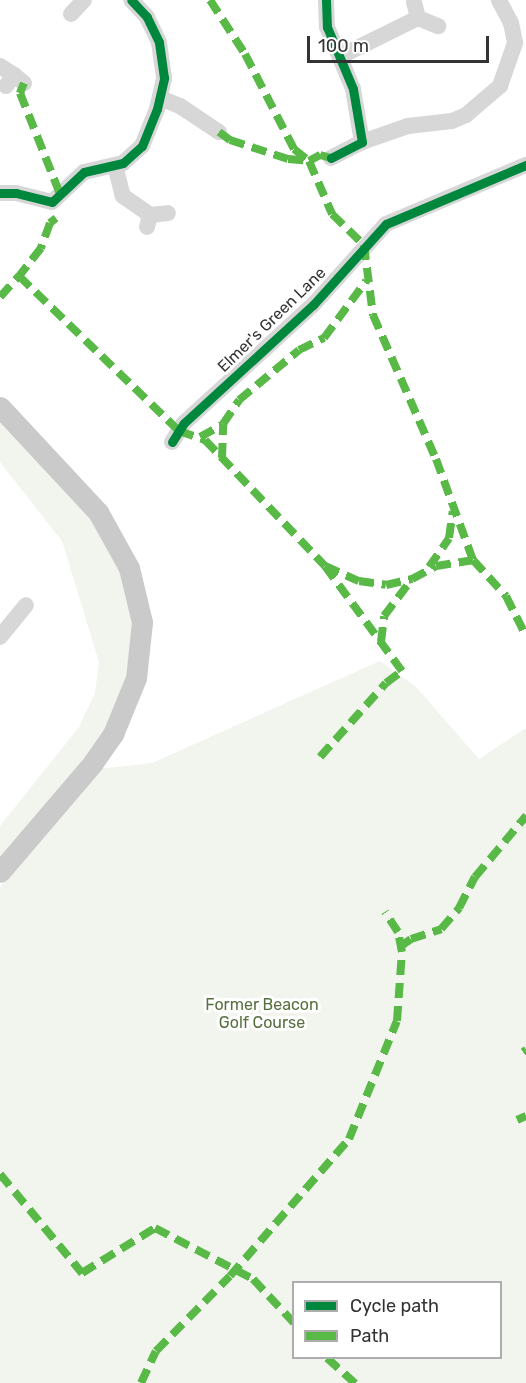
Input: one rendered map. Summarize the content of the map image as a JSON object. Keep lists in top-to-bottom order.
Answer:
{
  "streets": {
    "street": ["Elmer's Green Lane"]
  },
  "parks": ["Former Beacon Golf Course"],
  "legend": ["Cycle path", "Path"],
  "scale_bar": "100 m"
}
